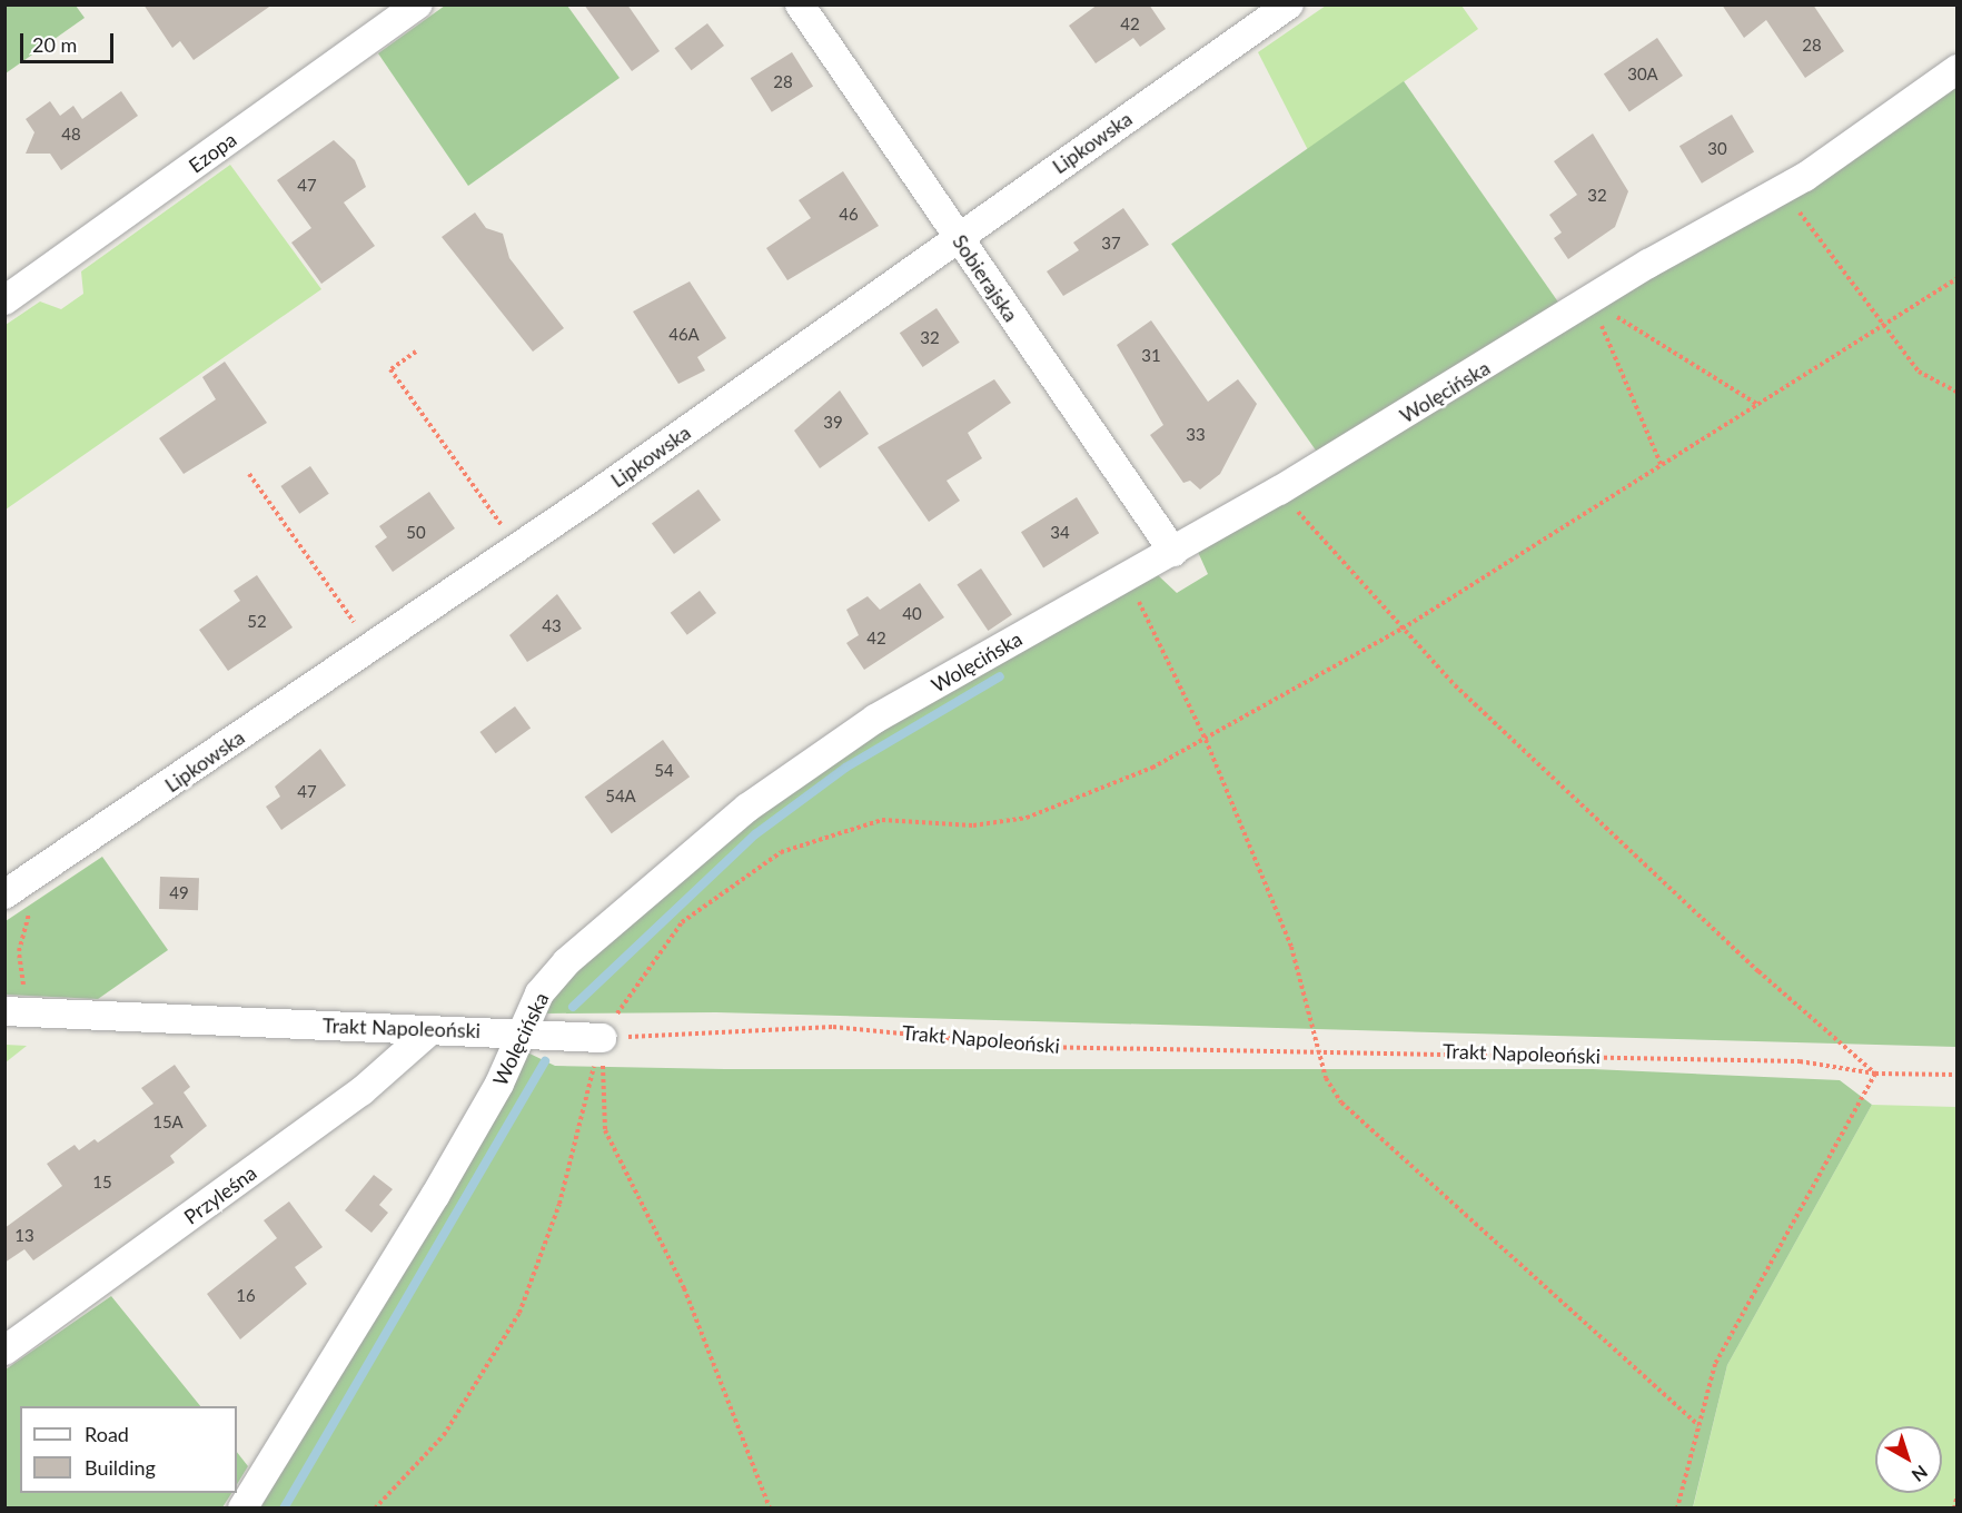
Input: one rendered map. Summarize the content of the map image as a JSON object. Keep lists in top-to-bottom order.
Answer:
{
  "streets": {
    "street": [
      "Lipkowska",
      "Ezopa",
      "Sobierajska",
      "Wolęcińska",
      "Trakt Napoleoński",
      "Przyleśna"
    ]
  },
  "crossings": [
    ["Lipkowska", "Sobierajska"],
    ["Sobierajska", "Wolęcińska"],
    ["Wolęcińska", "Trakt Napoleoński"],
    ["Trakt Napoleoński", "Przyleśna"]
  ],
  "house_numbers": [
    "42",
    "28",
    "30A",
    "28",
    "48",
    "30",
    "47",
    "32",
    "46",
    "37",
    "46A",
    "32",
    "31",
    "39",
    "33",
    "50",
    "34",
    "40",
    "52",
    "43",
    "42",
    "54",
    "47",
    "54A",
    "49",
    "15A",
    "15",
    "13",
    "16"
  ],
  "legend": ["Road", "Building"],
  "scale_bar": "20 m",
  "north": "bottom right"
}
